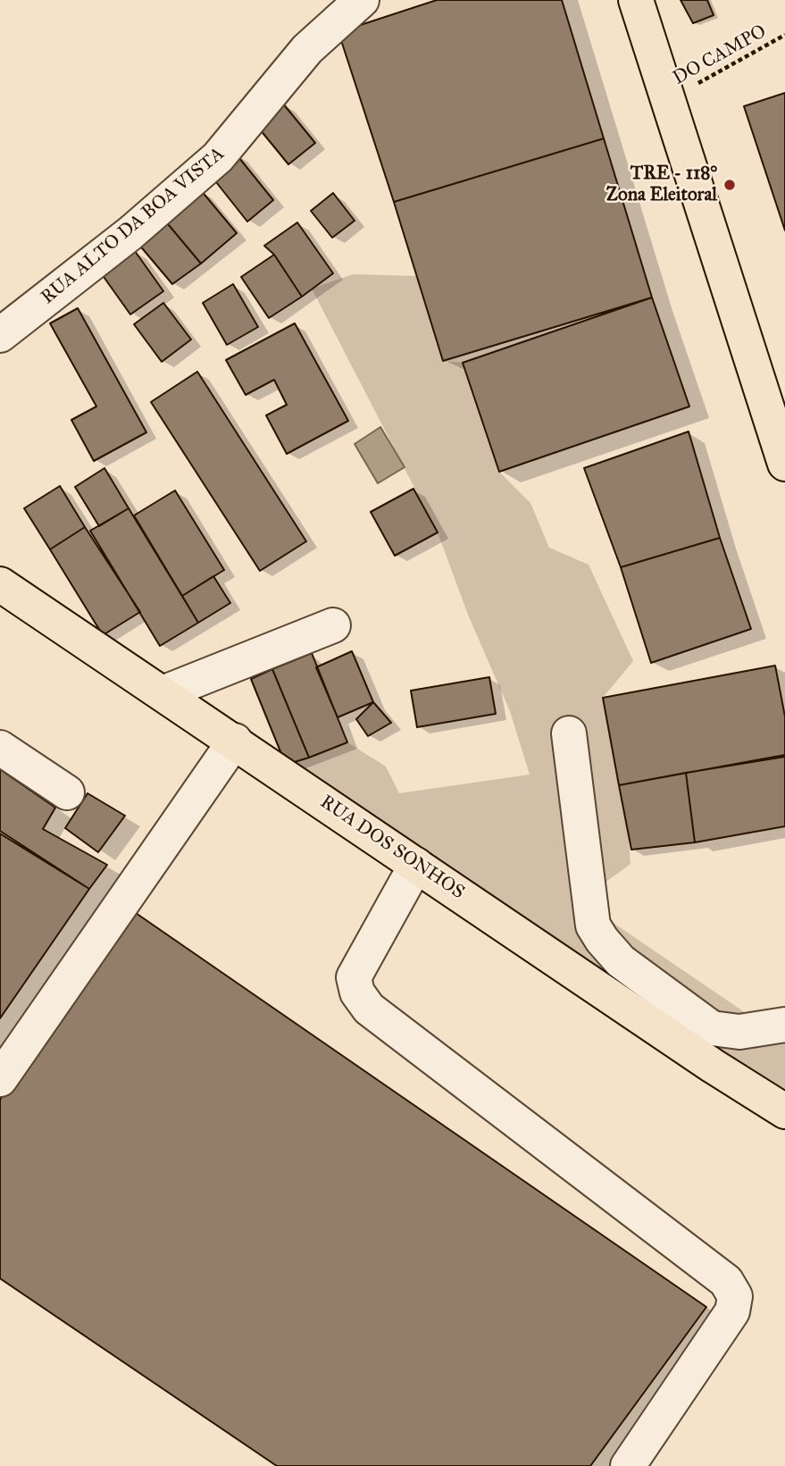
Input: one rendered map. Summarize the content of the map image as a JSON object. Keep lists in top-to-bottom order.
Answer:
{
  "streets": {
    "main road": ["RUA DOS SONHOS"],
    "street": ["RUA ALTO DA BOA VISTA"],
    "path": ["DO CAMPO"]
  },
  "places": ["TRE - 118° Zona Eleitoral"]
}
